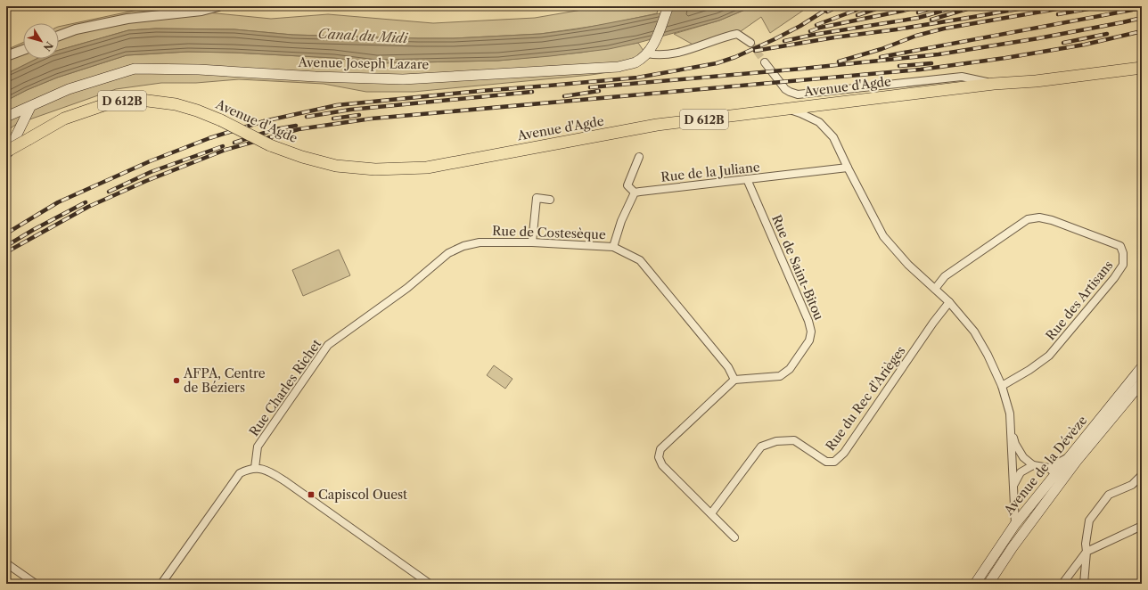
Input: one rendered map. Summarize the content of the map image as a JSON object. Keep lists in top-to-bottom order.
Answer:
{
  "streets": {
    "main road": [
      "Avenue Joseph Lazare",
      "Avenue d'Agde",
      "D 612B",
      "Avenue de la Dévèze"
    ],
    "street": [
      "Rue de la Juliane",
      "Rue de Costesèque",
      "Rue de Saint-Bitou",
      "Rue des Artisans",
      "Rue Charles Richet",
      "Rue du Rec d'Arièges"
    ]
  },
  "crossings": [
    ["Rue de la Juliane", "Rue de Saint-Bitou"],
    ["Rue de Costesèque", "Rue de Saint-Bitou"],
    ["Rue de Costesèque", "Rue Charles Richet"]
  ],
  "water": ["Canal du Midi"],
  "places": {
    "other": ["AFPA, Centre de Béziers"],
    "transit": ["Capiscol Ouest"]
  },
  "north": "bottom right"
}
